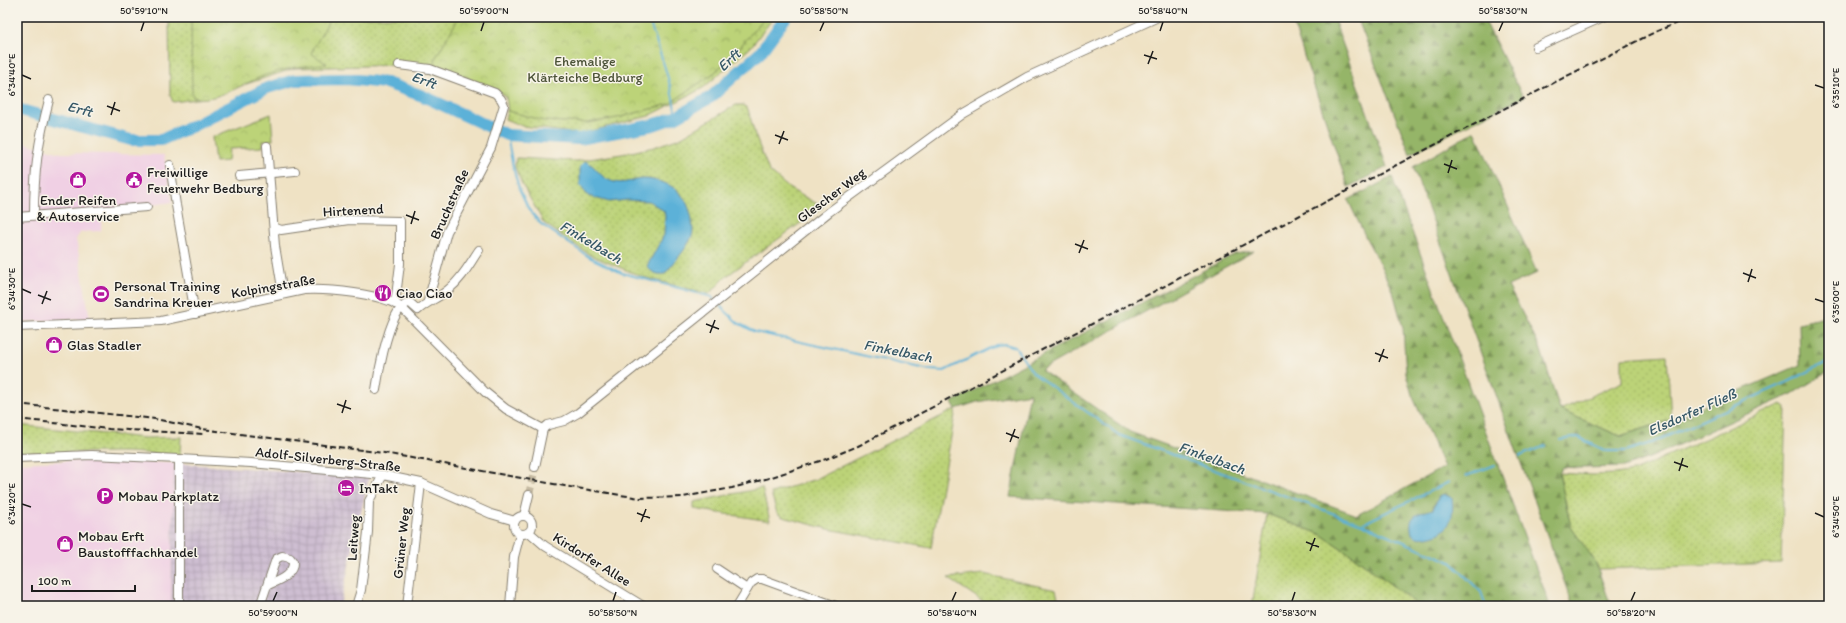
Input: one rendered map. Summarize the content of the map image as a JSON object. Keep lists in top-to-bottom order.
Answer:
{
  "streets": {
    "street": [
      "Glescher Weg",
      "Bruchstraße",
      "Hirtenend",
      "Kolpingstraße",
      "Adolf-Silverberg-Straße",
      "Leitweg",
      "Grüner Weg",
      "Kirdorfer Allee"
    ]
  },
  "crossings": [
    ["Bruchstraße", "Kolpingstraße"],
    ["Hirtenend", "Kolpingstraße"],
    ["Adolf-Silverberg-Straße", "Leitweg"],
    ["Adolf-Silverberg-Straße", "Grüner Weg"],
    ["Adolf-Silverberg-Straße", "Kirdorfer Allee"]
  ],
  "water": ["Erft", "Finkelbach", "Elsdorfer Fließ"],
  "parks": ["Ehemalige Klärteiche Bedburg"],
  "places": {
    "shop": ["Ender Reifen & Autoservice", "Glas Stadler", "Mobau Erft Baustofffachhandel"],
    "public building": ["Freiwillige Feuerwehr Bedburg"],
    "restaurant": ["Ciao Ciao"],
    "sports": ["Personal Training Sandrina Kreuer"],
    "hotel": ["InTakt"],
    "parking": ["Mobau Parkplatz"]
  },
  "scale_bar": "100 m",
  "coordinates": [
    "50°59'10\"N",
    "50°59'00\"N",
    "50°58'50\"N",
    "50°58'40\"N",
    "50°58'30\"N",
    "6°34'40\"E",
    "6°35'10\"E",
    "6°34'30\"E",
    "6°35'00\"E",
    "6°34'20\"E",
    "6°34'50\"E",
    "50°58'20\"N"
  ]
}
